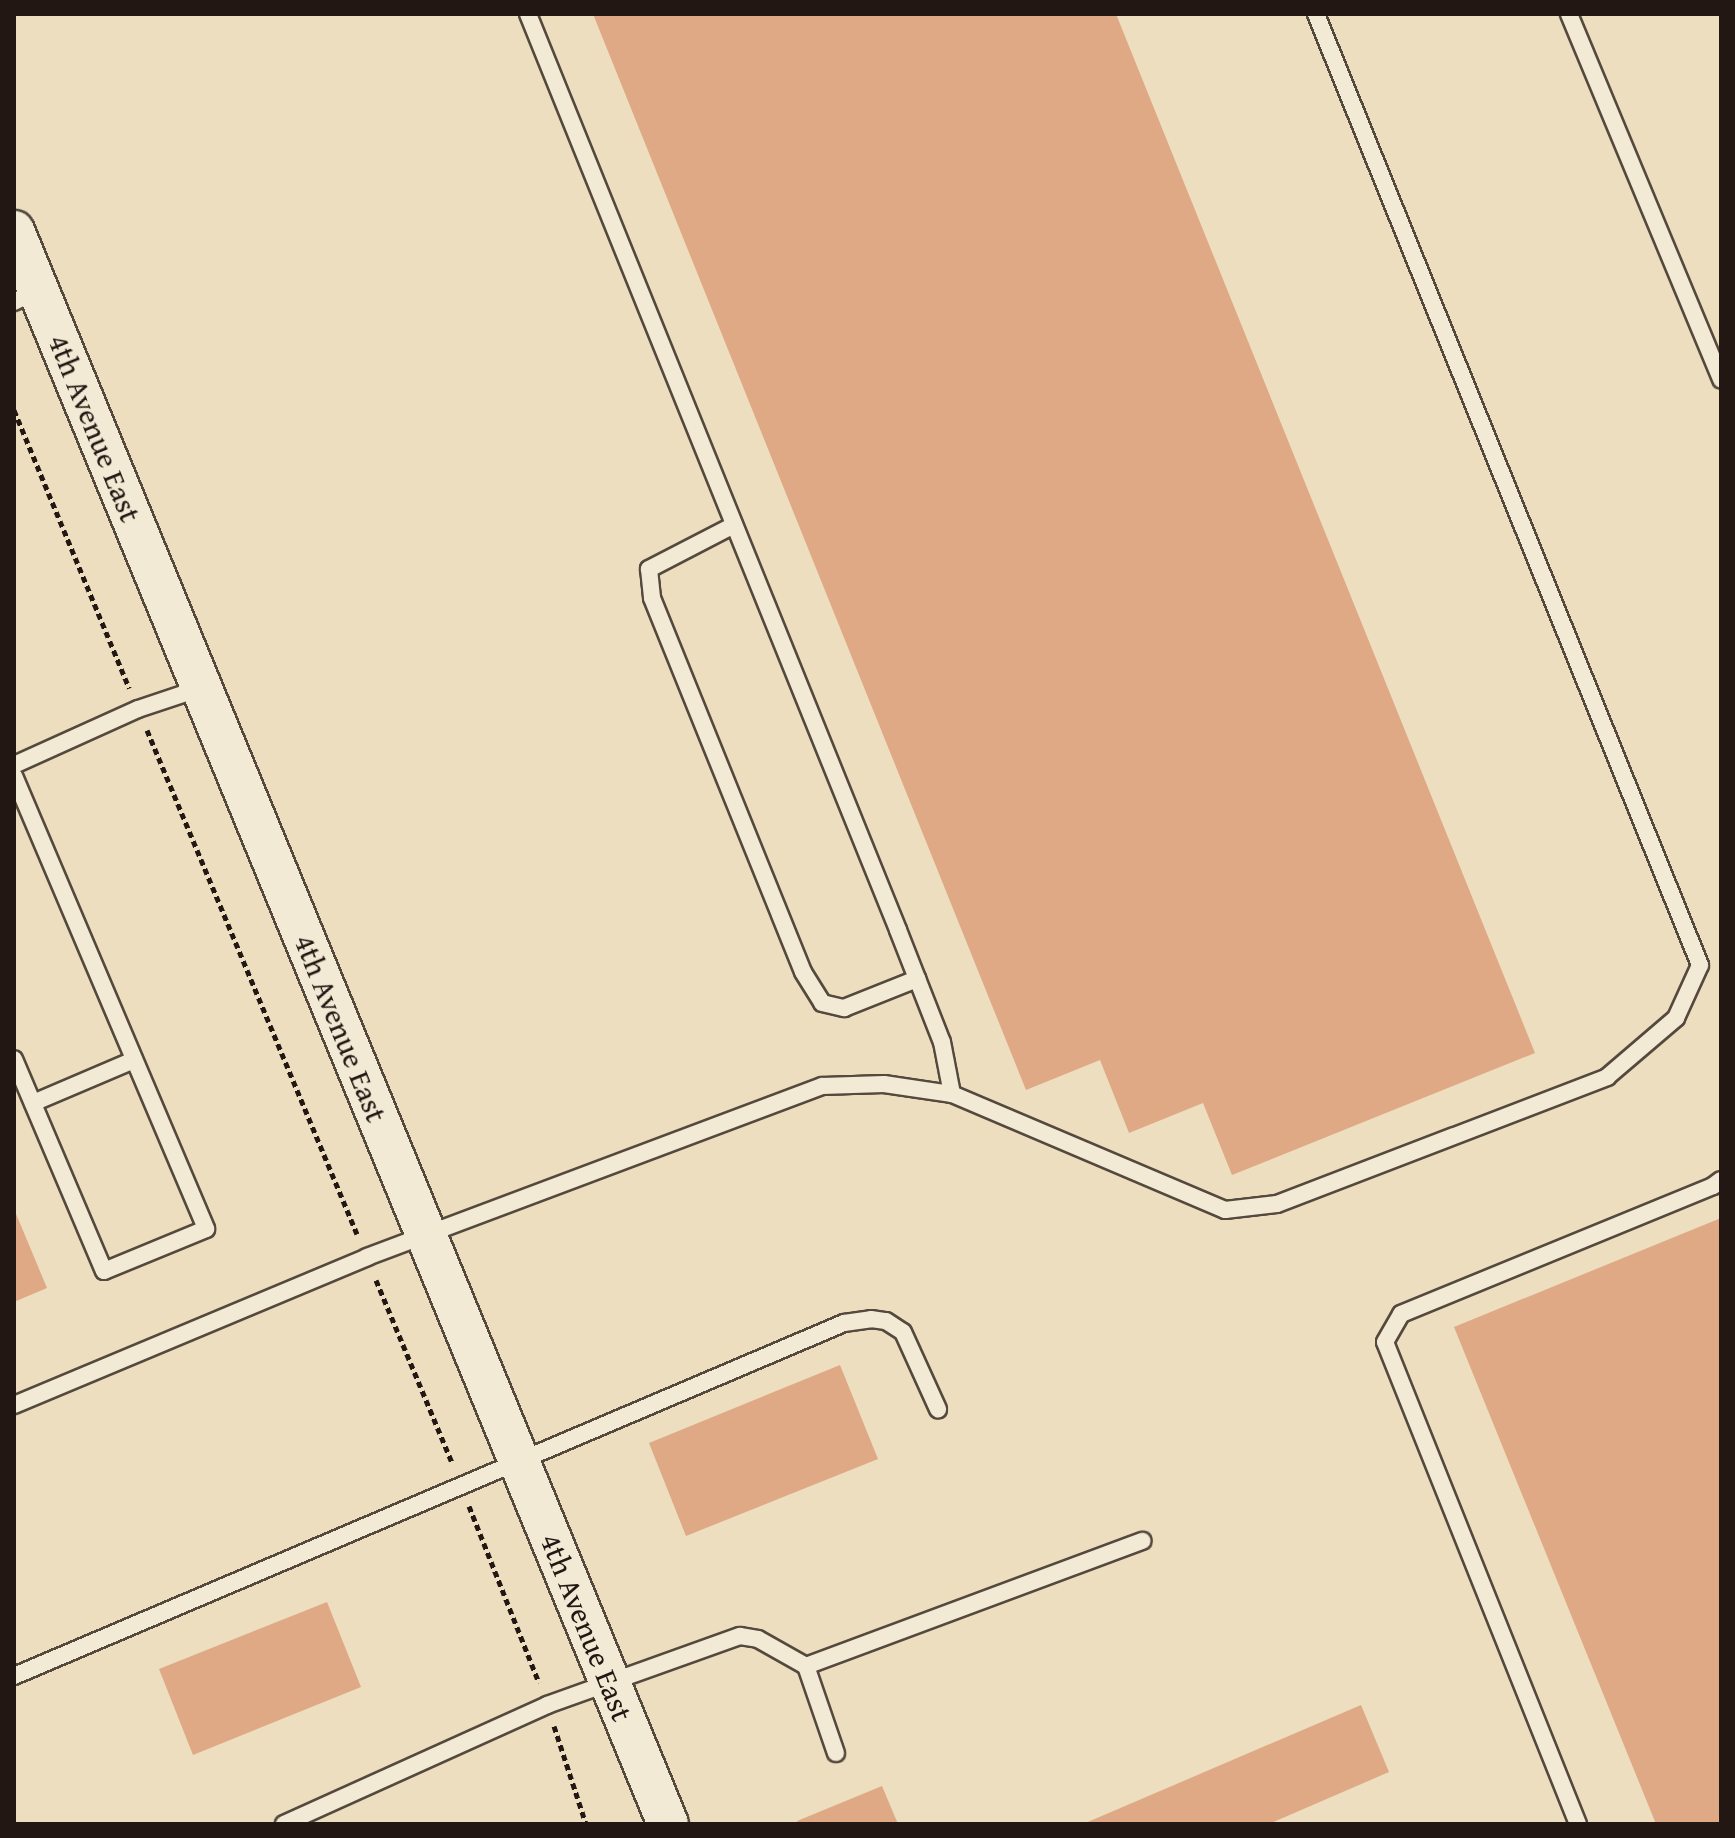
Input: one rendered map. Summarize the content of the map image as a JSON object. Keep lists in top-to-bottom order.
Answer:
{
  "streets": {
    "street": ["4th Avenue East"]
  }
}
